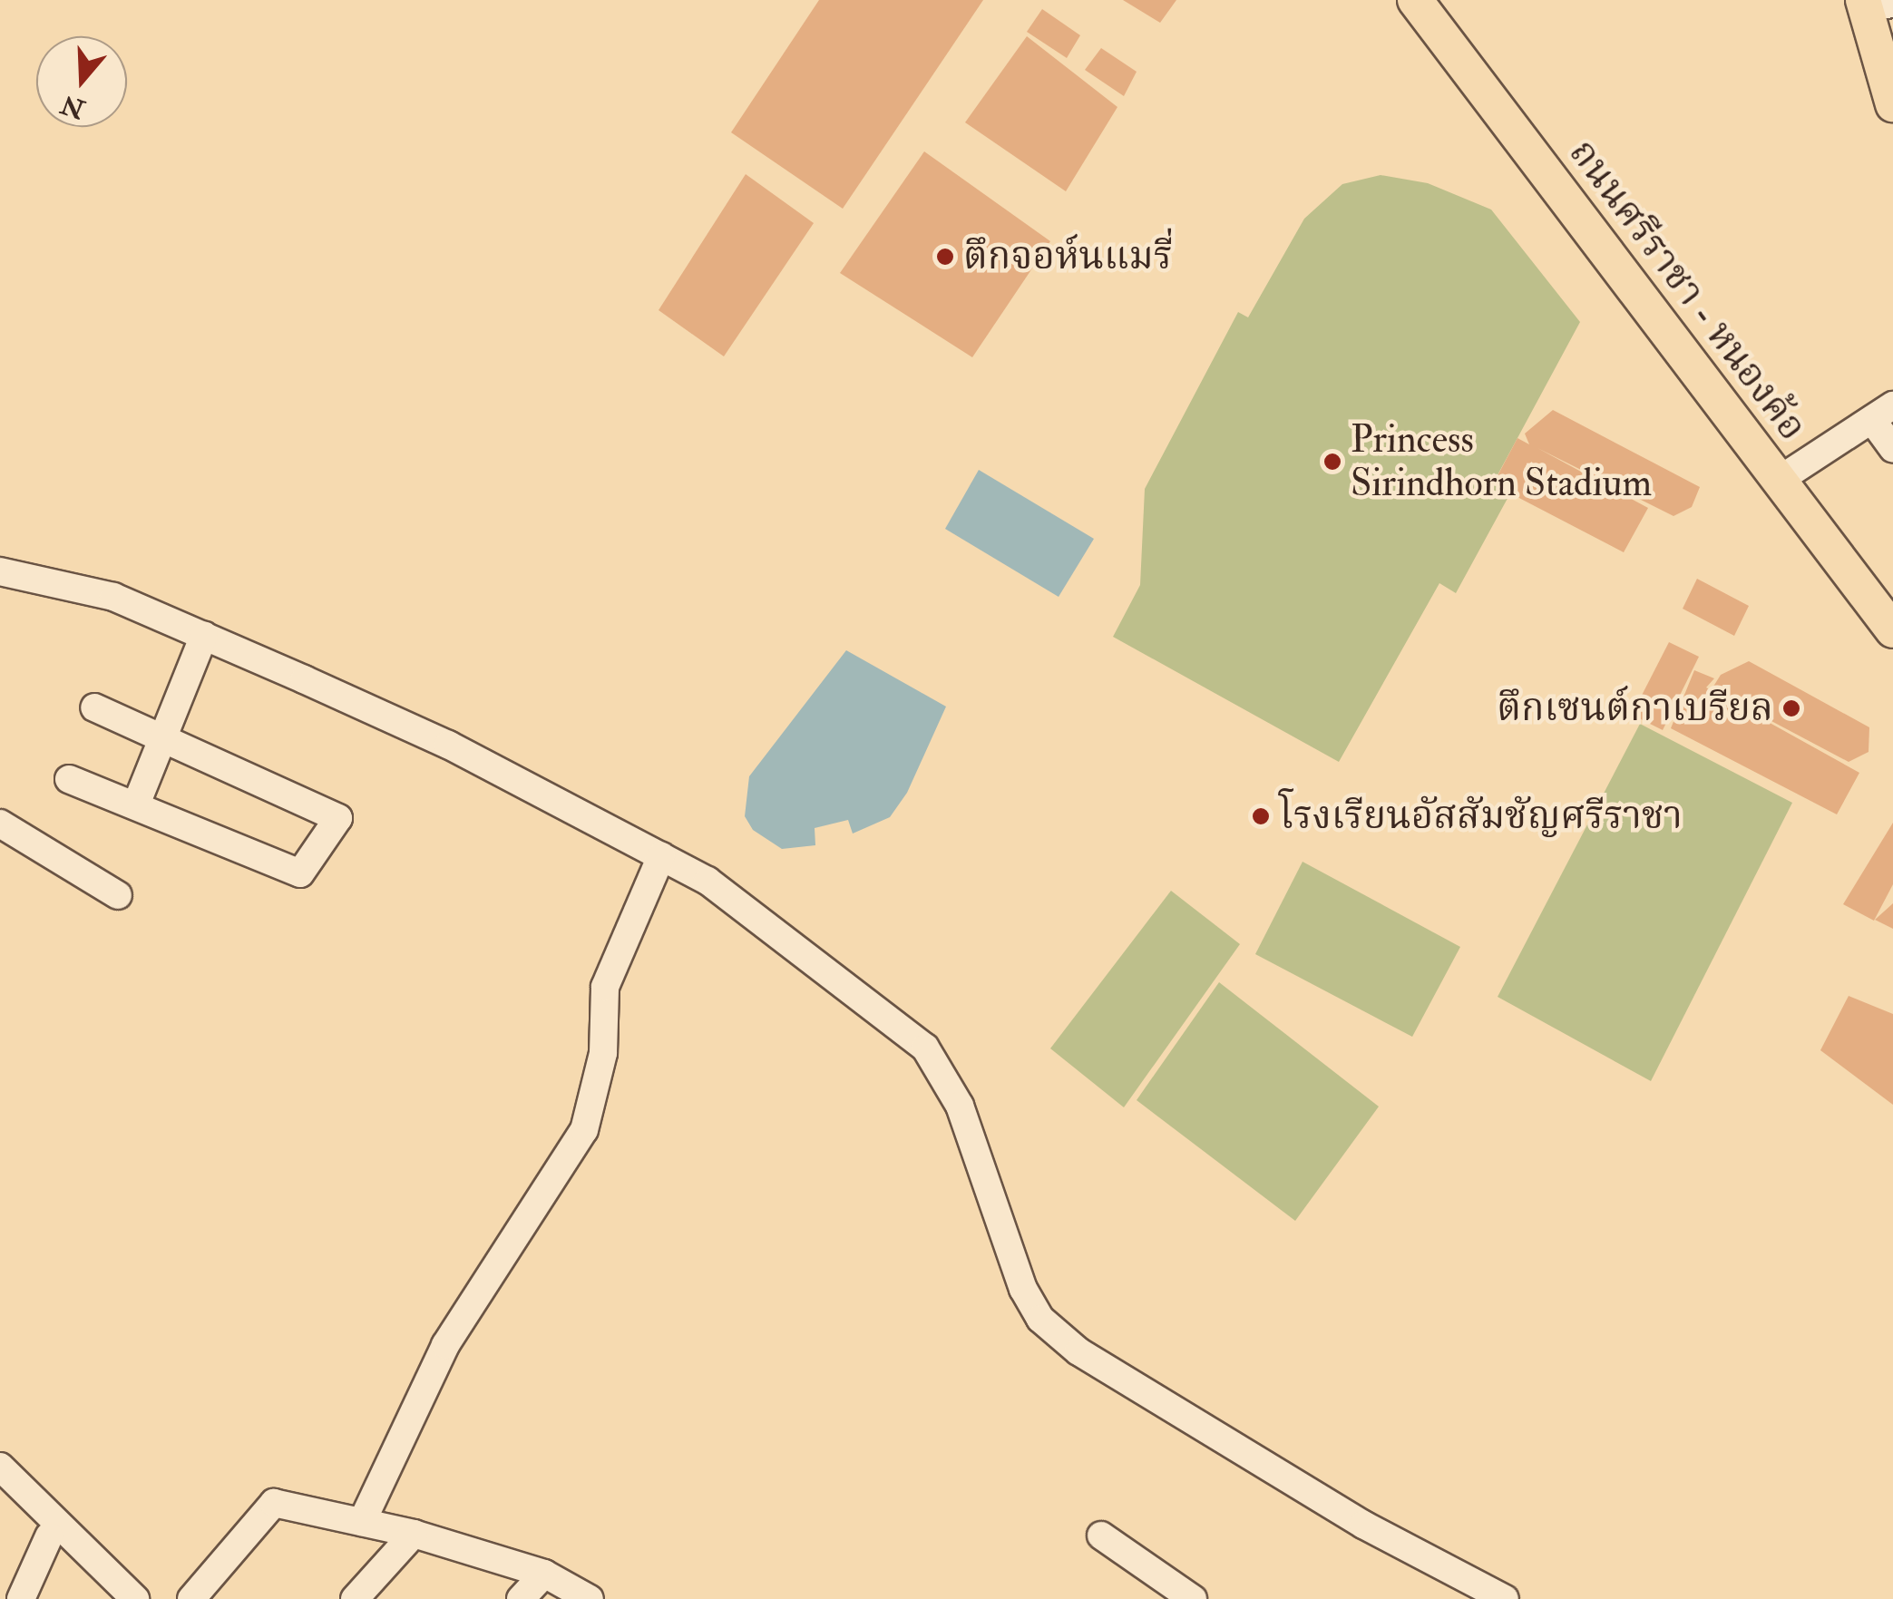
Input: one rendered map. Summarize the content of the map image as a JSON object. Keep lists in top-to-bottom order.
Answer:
{
  "streets": {
    "main road": ["ถนนศรีราชา - หนองค้อ"]
  },
  "places": [
    "ตึกจอห์นแมรี่",
    "Princess Sirindhorn Stadium",
    "ตึกเซนต์กาเบรียล",
    "โรงเรียนอัสสัมชัญศรีราชา"
  ],
  "north": "bottom"
}
